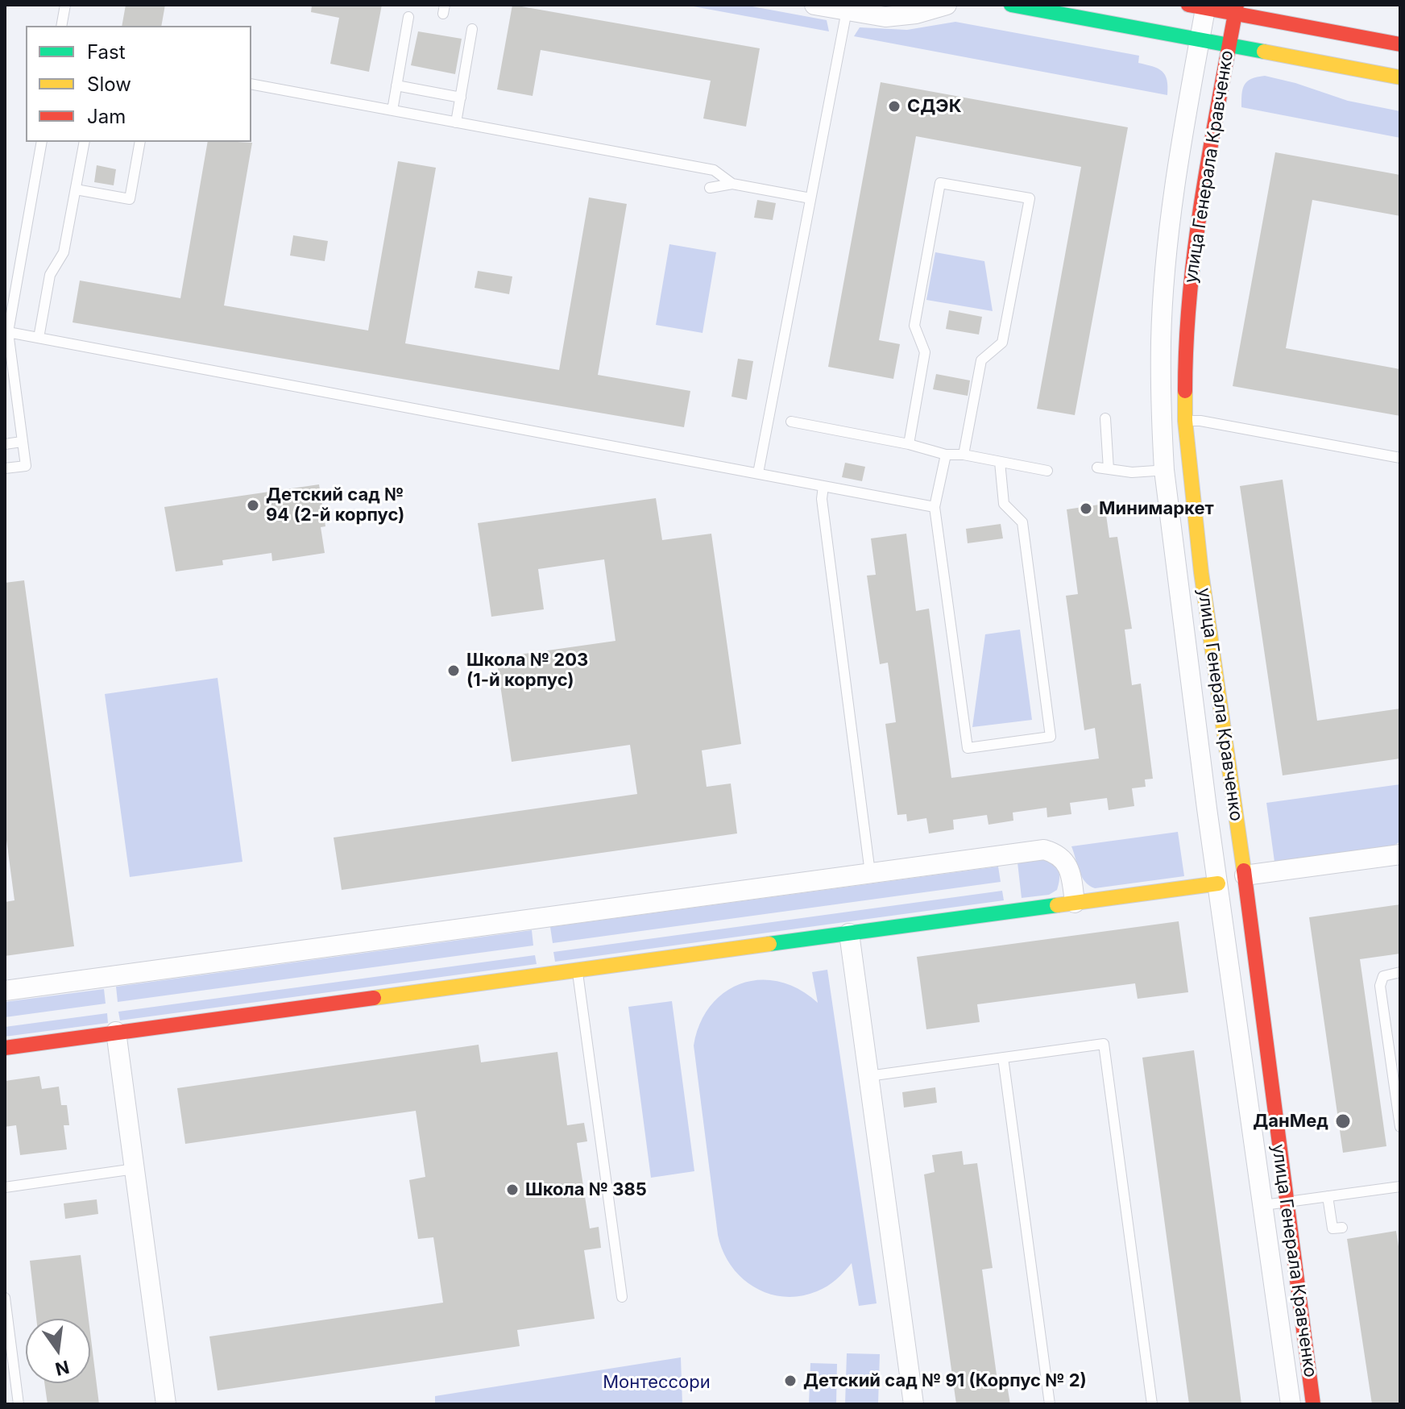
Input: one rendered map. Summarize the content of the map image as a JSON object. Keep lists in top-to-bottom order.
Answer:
{
  "streets": {
    "street": ["улица Генерала Кравченко"]
  },
  "parks": ["Монтессори"],
  "places": [
    "СДЭК",
    "Детский сад № 94 (2-й корпус)",
    "Минимаркет",
    "Школа № 203 (1-й корпус)",
    "ДанМед",
    "Школа № 385",
    "Детский сад № 91 (Корпус № 2)"
  ],
  "legend": ["Fast", "Slow", "Jam"],
  "north": "bottom"
}
